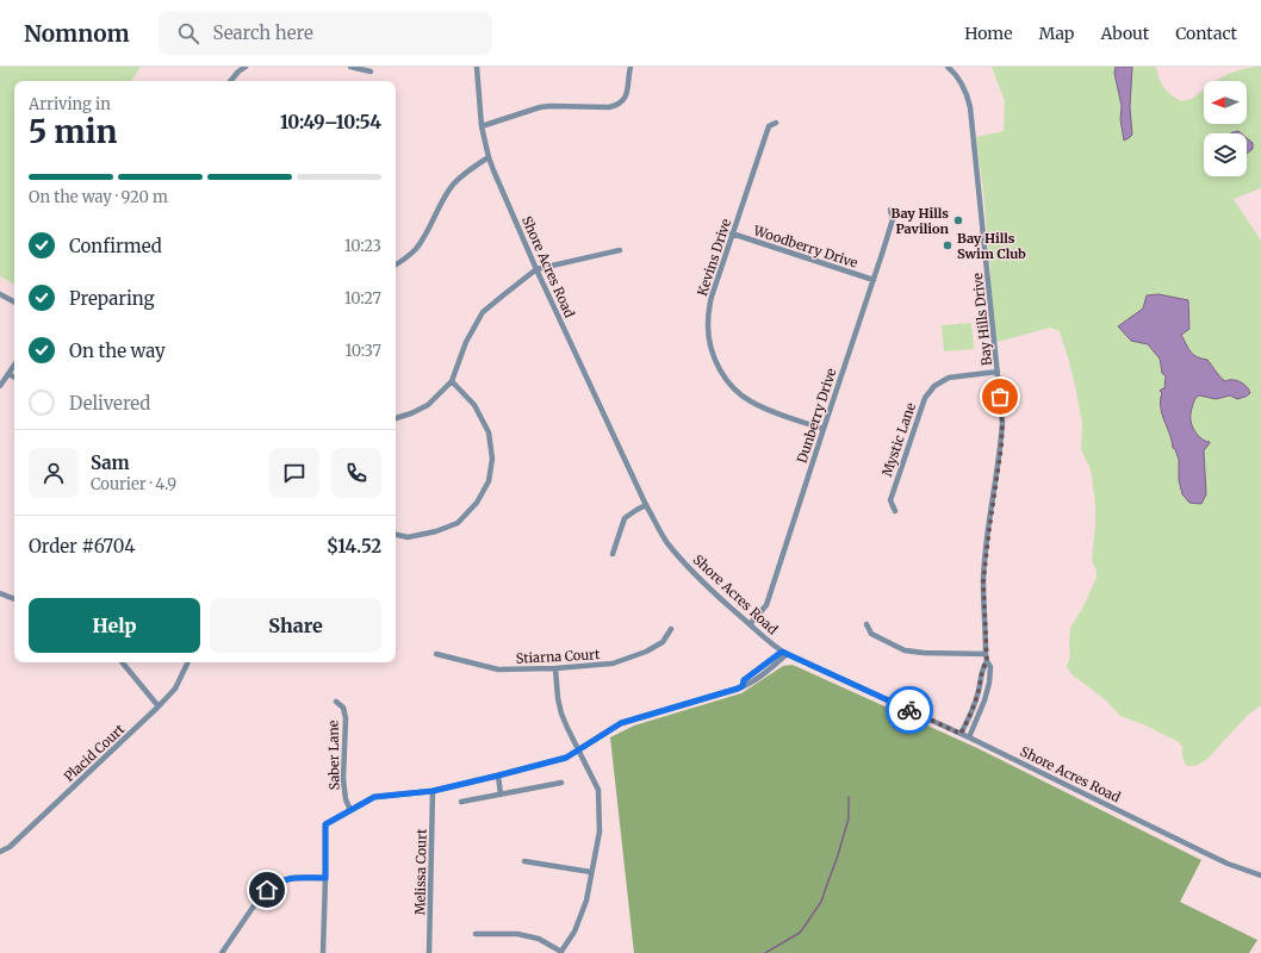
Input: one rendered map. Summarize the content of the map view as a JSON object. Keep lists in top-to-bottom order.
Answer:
{
  "streets": {
    "street": [
      "Woodberry Drive",
      "Kevins Drive",
      "Shore Acres Road",
      "Bay Hills Drive",
      "Dunberry Drive",
      "Mystic Lane",
      "Stiarna Court",
      "Placid Court",
      "Saber Lane",
      "Melissa Court"
    ]
  },
  "crossings": [
    ["Woodberry Drive", "Kevins Drive"],
    ["Woodberry Drive", "Dunberry Drive"],
    ["Kevins Drive", "Dunberry Drive"],
    ["Shore Acres Road", "Bay Hills Drive"],
    ["Shore Acres Road", "Dunberry Drive"],
    ["Bay Hills Drive", "Mystic Lane"]
  ],
  "places": ["Bay Hills Pavilion", "Bay Hills Swim Club"],
  "north": "left",
  "page": {
    "header": "Nomnom",
    "search": "Search here",
    "nav": [
      "Home",
      "Map",
      "About",
      "Contact"
    ],
    "heading": ["5 min", "Arriving in", "10:49–10:54"],
    "panel": [
      "Sam",
      "Courier · 4.9",
      "Order #6704",
      "$14.52"
    ],
    "bar": "On the way · 920 m",
    "list": [
      ["Confirmed", "10:23"],
      ["Preparing", "10:27"],
      ["On the way", "10:37"],
      "Delivered"
    ],
    "buttons": ["Help", "Share"]
  }
}
